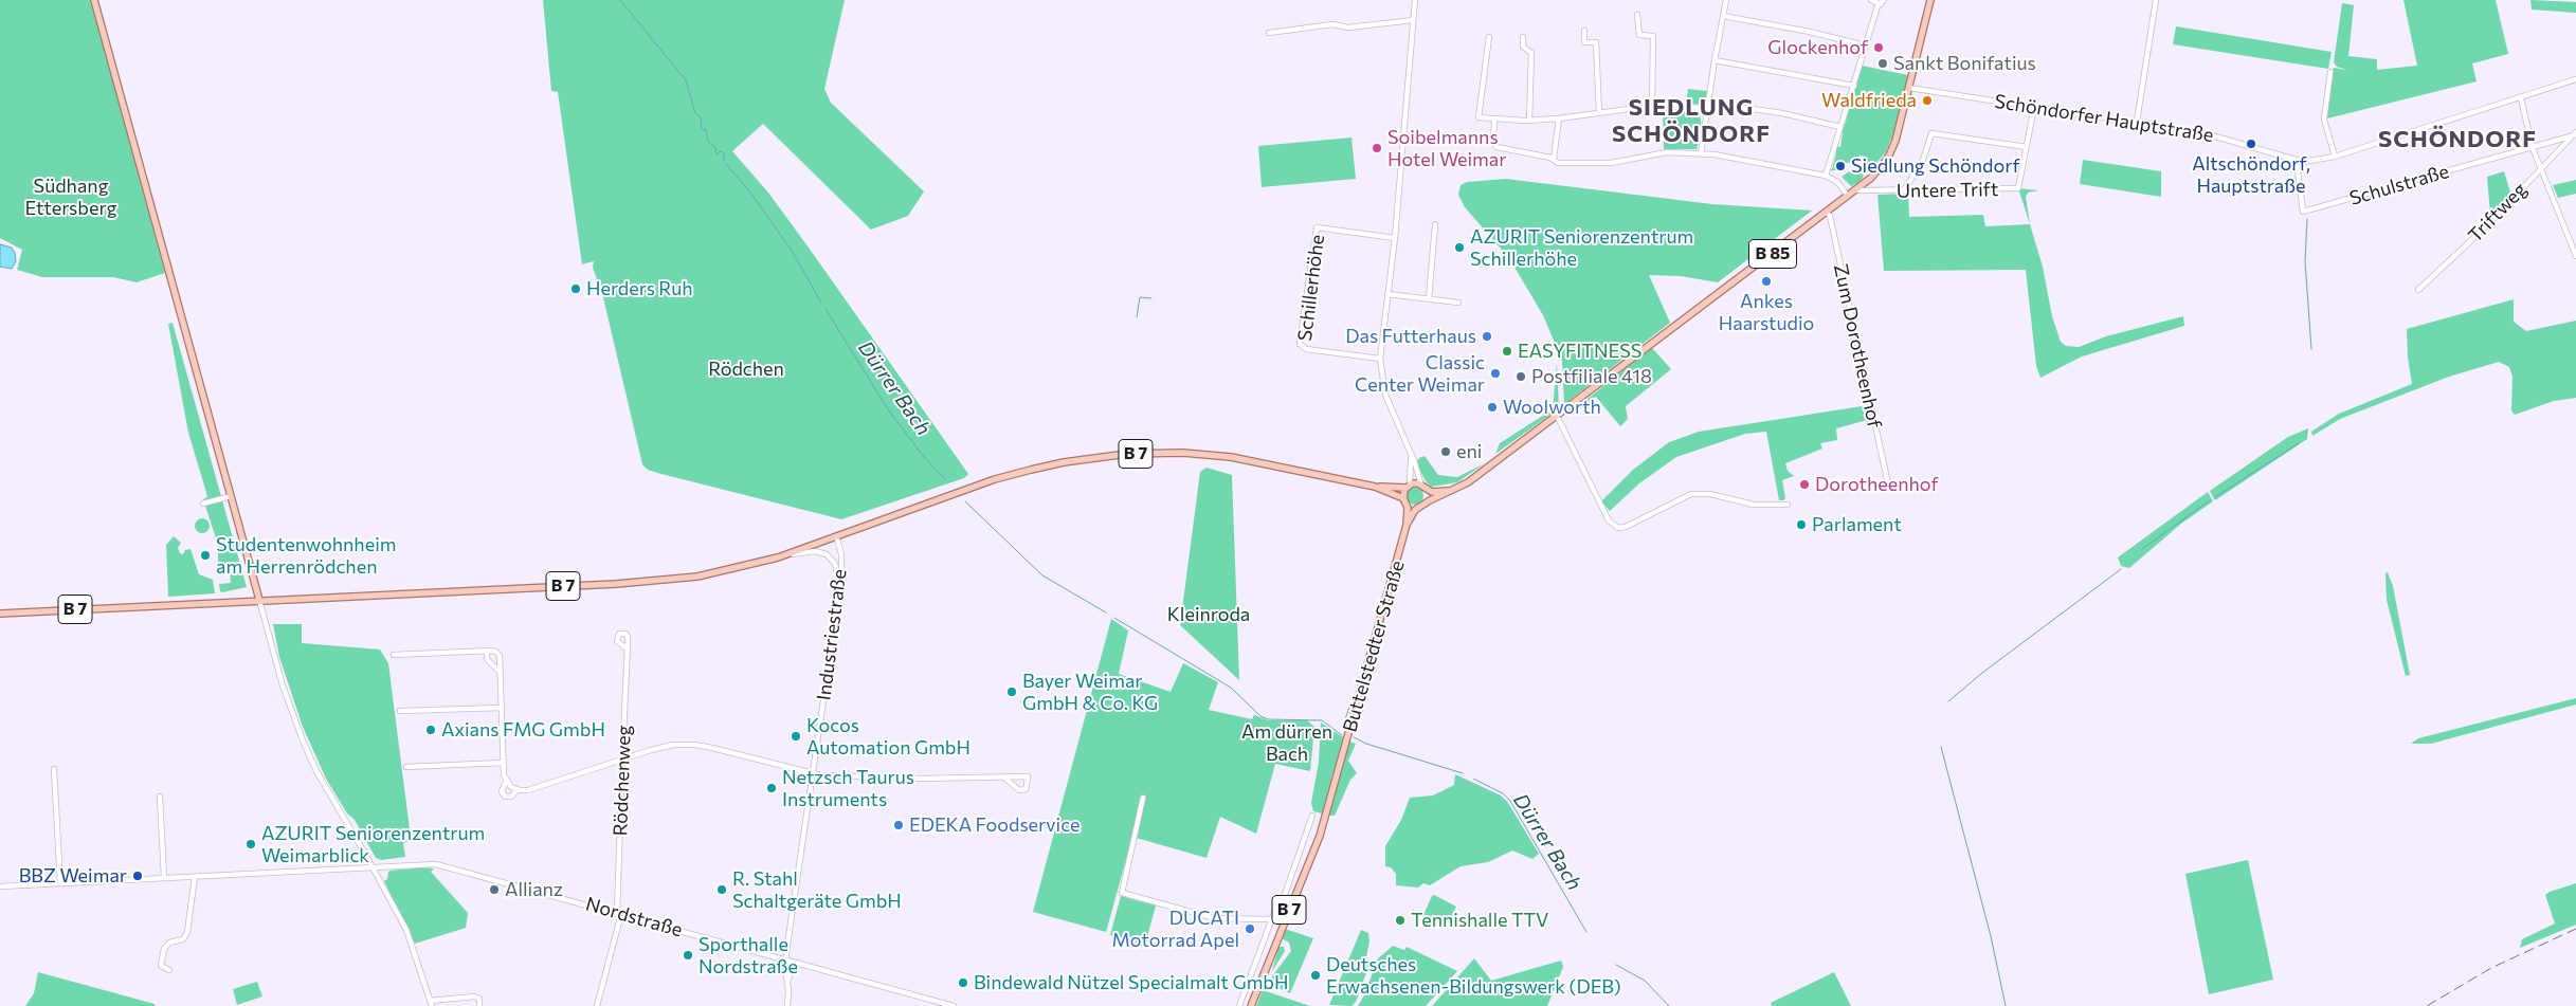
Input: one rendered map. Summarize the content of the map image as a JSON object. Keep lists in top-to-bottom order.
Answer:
{
  "streets": {
    "main road": ["B 85", "B 7", "Buttelstedter Straße"],
    "street": [
      "Schöndorfer Hauptstraße",
      "Schulstraße",
      "Untere Trift",
      "Triftweg",
      "Schillerhöhe",
      "Zum Dorotheenhof",
      "Industriestraße",
      "Rödchenweg",
      "Nordstraße"
    ]
  },
  "crossings": [
    ["Schöndorfer Hauptstraße", "Schulstraße"],
    ["Schöndorfer Hauptstraße", "Untere Trift"],
    ["Schöndorfer Hauptstraße", "B 85"],
    ["Schulstraße", "Triftweg"],
    ["Untere Trift", "B 85"],
    ["B 85", "Zum Dorotheenhof"],
    ["B 85", "B 7"],
    ["B 7", "Industriestraße"],
    ["B 7", "Buttelstedter Straße"],
    ["Industriestraße", "Nordstraße"],
    ["Rödchenweg", "Nordstraße"]
  ],
  "districts": ["SIEDLUNG SCHÖNDORF", "SCHÖNDORF"],
  "water": ["Dürrer Bach"],
  "parks": [
    "Südhang Ettersberg",
    "Rödchen",
    "Kleinroda",
    "Am dürren Bach"
  ],
  "places": [
    "Glockenhof",
    "Sankt Bonifatius",
    "Waldfrieda",
    "Altschöndorf, Hauptstraße",
    "Soibelmanns Hotel Weimar",
    "Siedlung Schöndorf",
    "AZURIT Seniorenzentrum Schillerhöhe",
    "Ankes Haarstudio",
    "Herders Ruh",
    "Das Futterhaus",
    "EASYFITNESS",
    "Classic Center Weimar",
    "Postfiliale 418",
    "Woolworth",
    "eni",
    "Dorotheenhof",
    "Parlament",
    "Studentenwohnheim am Herrenrödchen",
    "Bayer Weimar GmbH & Co. KG",
    "Axians FMG GmbH",
    "Kocos Automation GmbH",
    "Netzsch Taurus Instruments",
    "EDEKA Foodservice",
    "AZURIT Seniorenzentrum Weimarblick",
    "BBZ Weimar",
    "Allianz",
    "R. Stahl Schaltgeräte GmbH",
    "Tennishalle TTV",
    "DUCATI Motorrad Apel",
    "Sporthalle Nordstraße",
    "Deutsches Erwachsenen-Bildungswerk (DEB)",
    "Bindewald Nützel Specialmalt GmbH"
  ]
}
